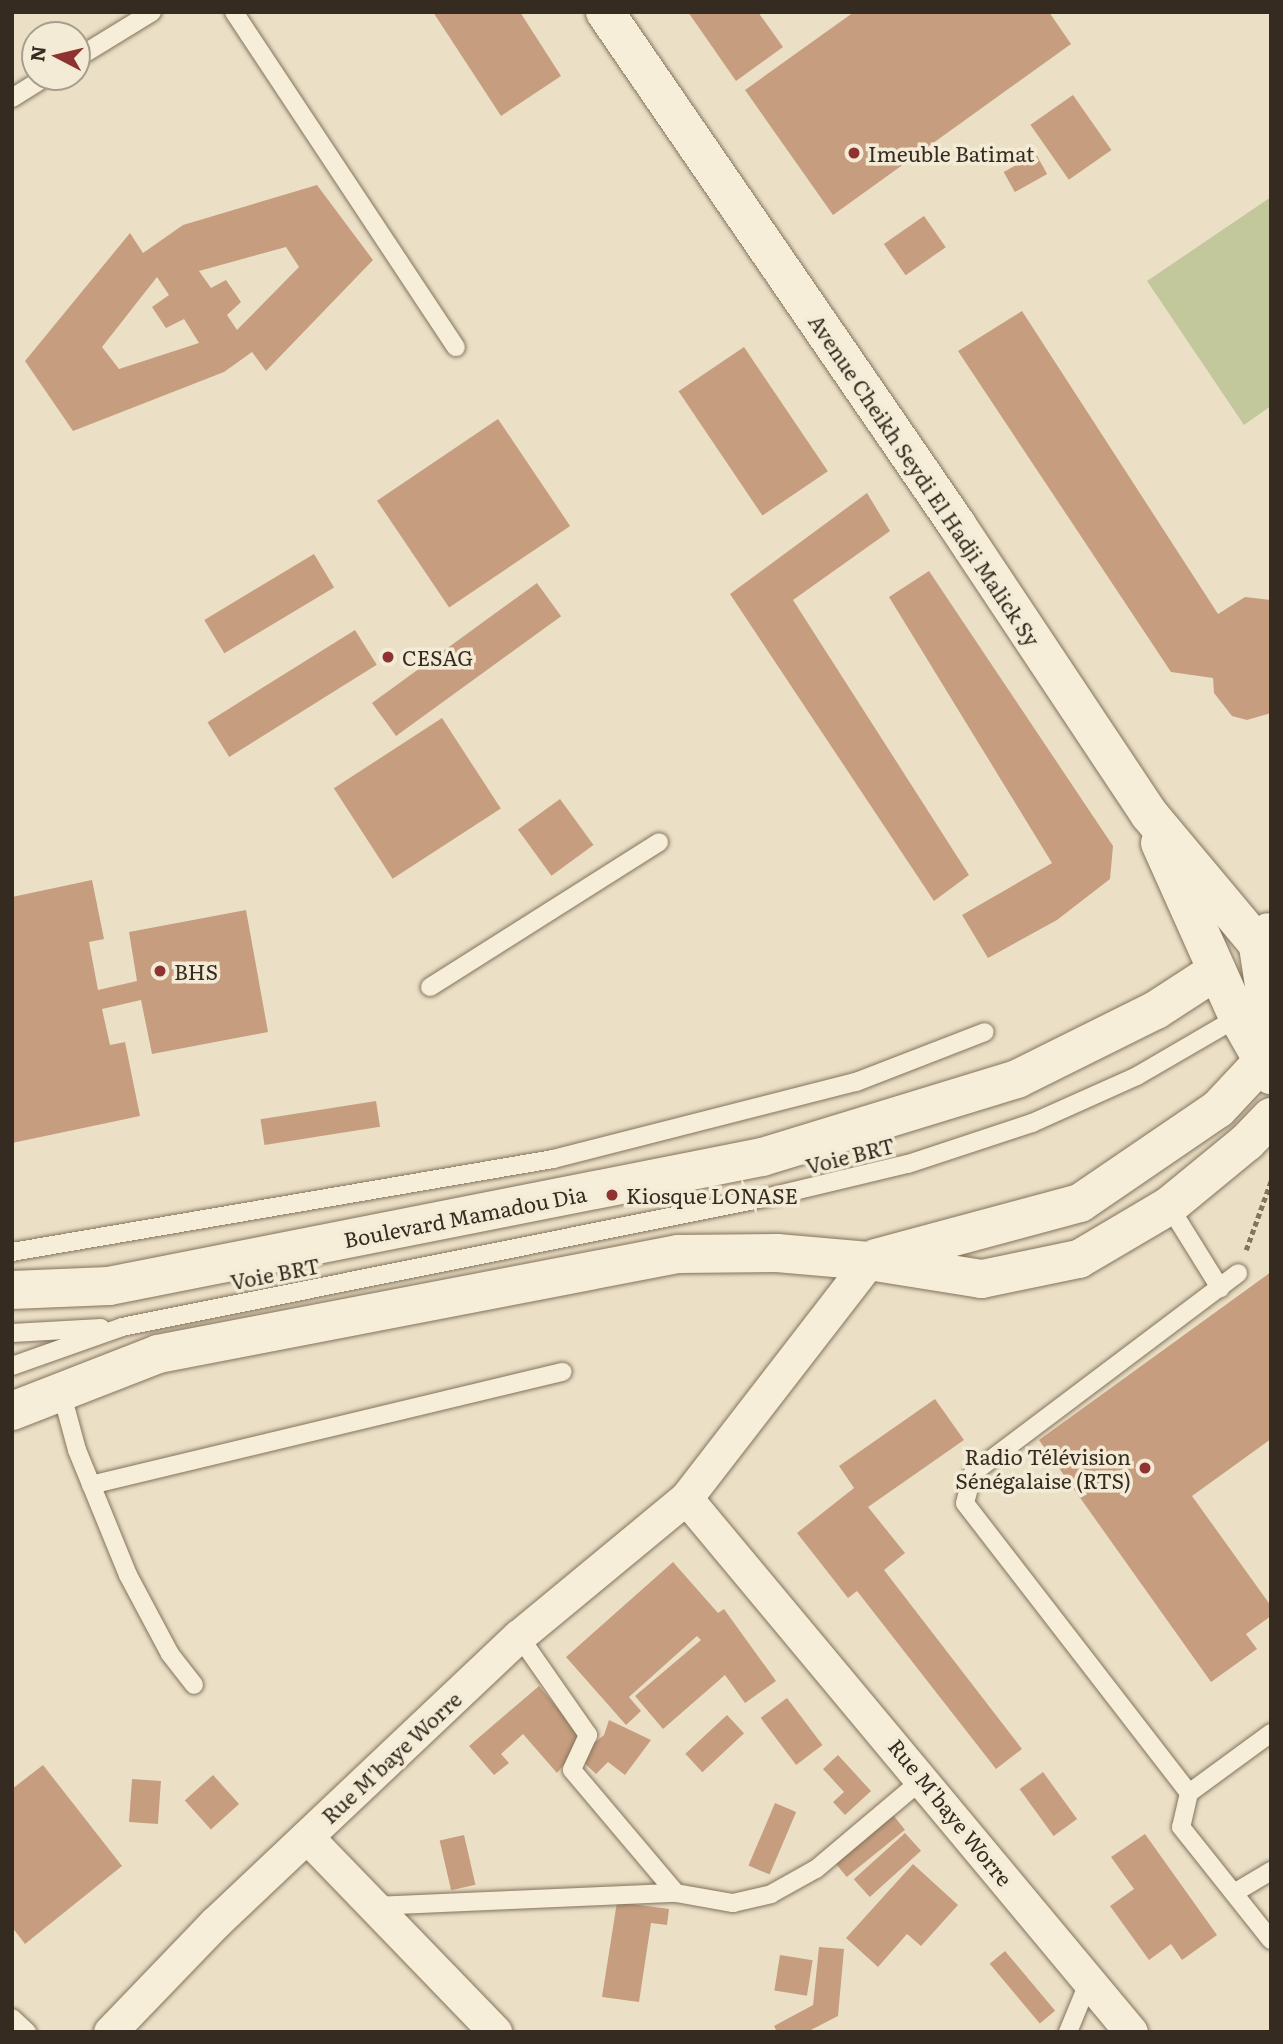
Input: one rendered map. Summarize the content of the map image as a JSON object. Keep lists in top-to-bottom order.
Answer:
{
  "streets": {
    "street": ["Avenue Cheikh Seydi El Hadji Malick Sy", "Boulevard Mamadou Dia", "Rue M'baye Worre"],
    "lane": ["Voie BRT"]
  },
  "crossings": [
    ["Avenue Cheikh Seydi El Hadji Malick Sy", "Boulevard Mamadou Dia"]
  ],
  "places": [
    "Imeuble Batimat",
    "CESAG",
    "BHS",
    "Kiosque LONASE",
    "Radio Télévision Sénégalaise (RTS)"
  ],
  "north": "left"
}
